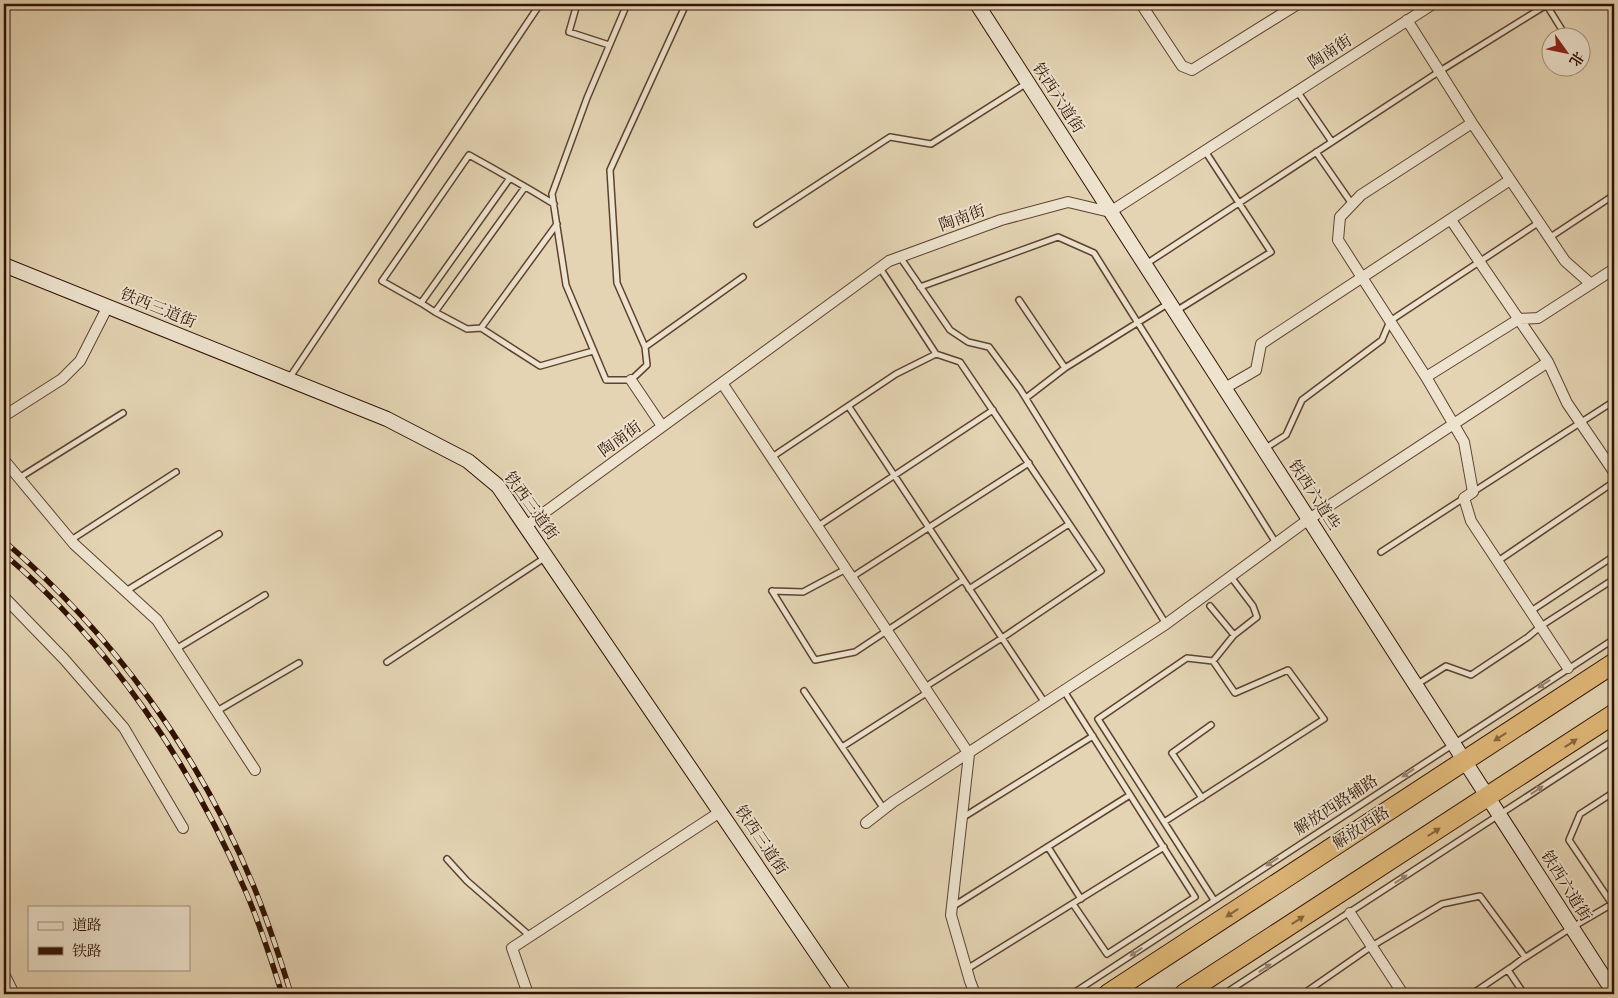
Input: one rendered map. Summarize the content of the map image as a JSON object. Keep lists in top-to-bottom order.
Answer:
{
  "streets": {
    "highway": ["解放西路"],
    "street": [
      "陶南街",
      "铁西六道街",
      "铁西三道街",
      "铁西六道些"
    ],
    "lane": ["解放西路辅路"]
  },
  "crossings": [
    ["陶南街", "铁西六道街"],
    ["陶南街", "铁西三道街"],
    ["陶南街", "铁西六道些"],
    ["铁西六道街", "铁西六道些"],
    ["铁西六道些", "解放西路辅路"],
    ["铁西六道些", "解放西路"]
  ],
  "one_way": ["解放西路辅路"],
  "legend": ["道路", "铁路"],
  "north": "bottom right"
}
